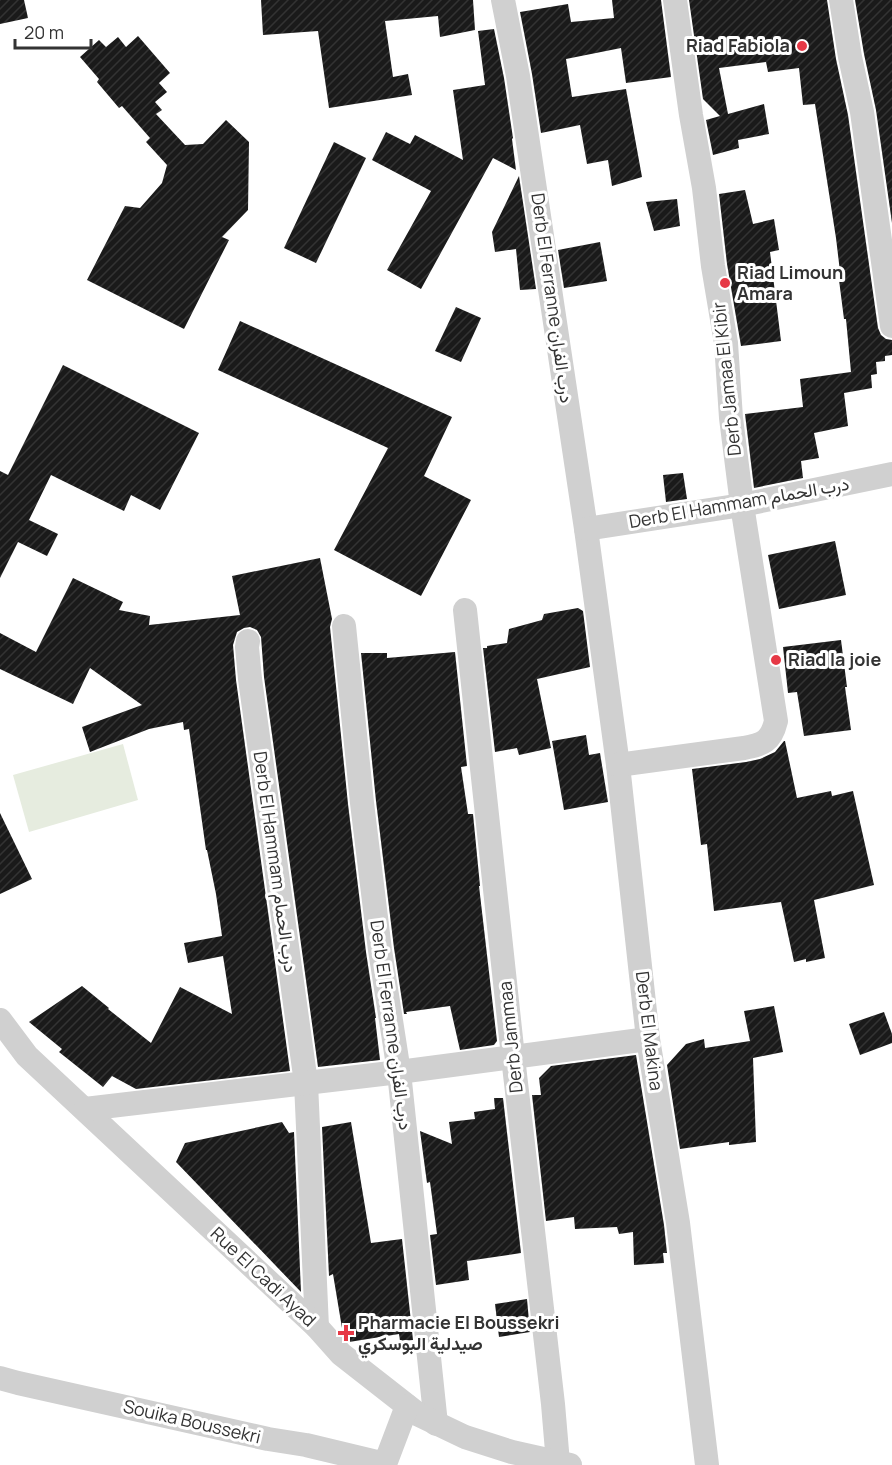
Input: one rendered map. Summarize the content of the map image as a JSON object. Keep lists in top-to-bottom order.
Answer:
{
  "streets": {
    "street": [
      "Derb El Ferranne درب الفران",
      "Derb Jamaa El Kibir",
      "Derb El Hammam درب الحمام",
      "Derb El Makina",
      "Derb Jammaa",
      "Rue El Cadi Ayad",
      "Souika Boussekri"
    ]
  },
  "crossings": [
    ["Derb El Ferranne درب الفران", "Derb El Hammam درب الحمام"],
    ["Derb El Ferranne درب الفران", "Derb El Makina"],
    ["Derb El Ferranne درب الفران", "Rue El Cadi Ayad"],
    ["Derb Jamaa El Kibir", "Derb El Hammam درب الحمام"],
    ["Derb Jamaa El Kibir", "Derb El Makina"],
    ["Derb El Hammam درب الحمام", "Rue El Cadi Ayad"],
    ["Derb Jammaa", "Rue El Cadi Ayad"]
  ],
  "places": {
    "other": ["Riad Fabiola", "Riad Limoun Amara", "Riad la joie"],
    "health": ["Pharmacie El Boussekri صيدلية البوسكري"]
  },
  "scale_bar": "20 m"
}
